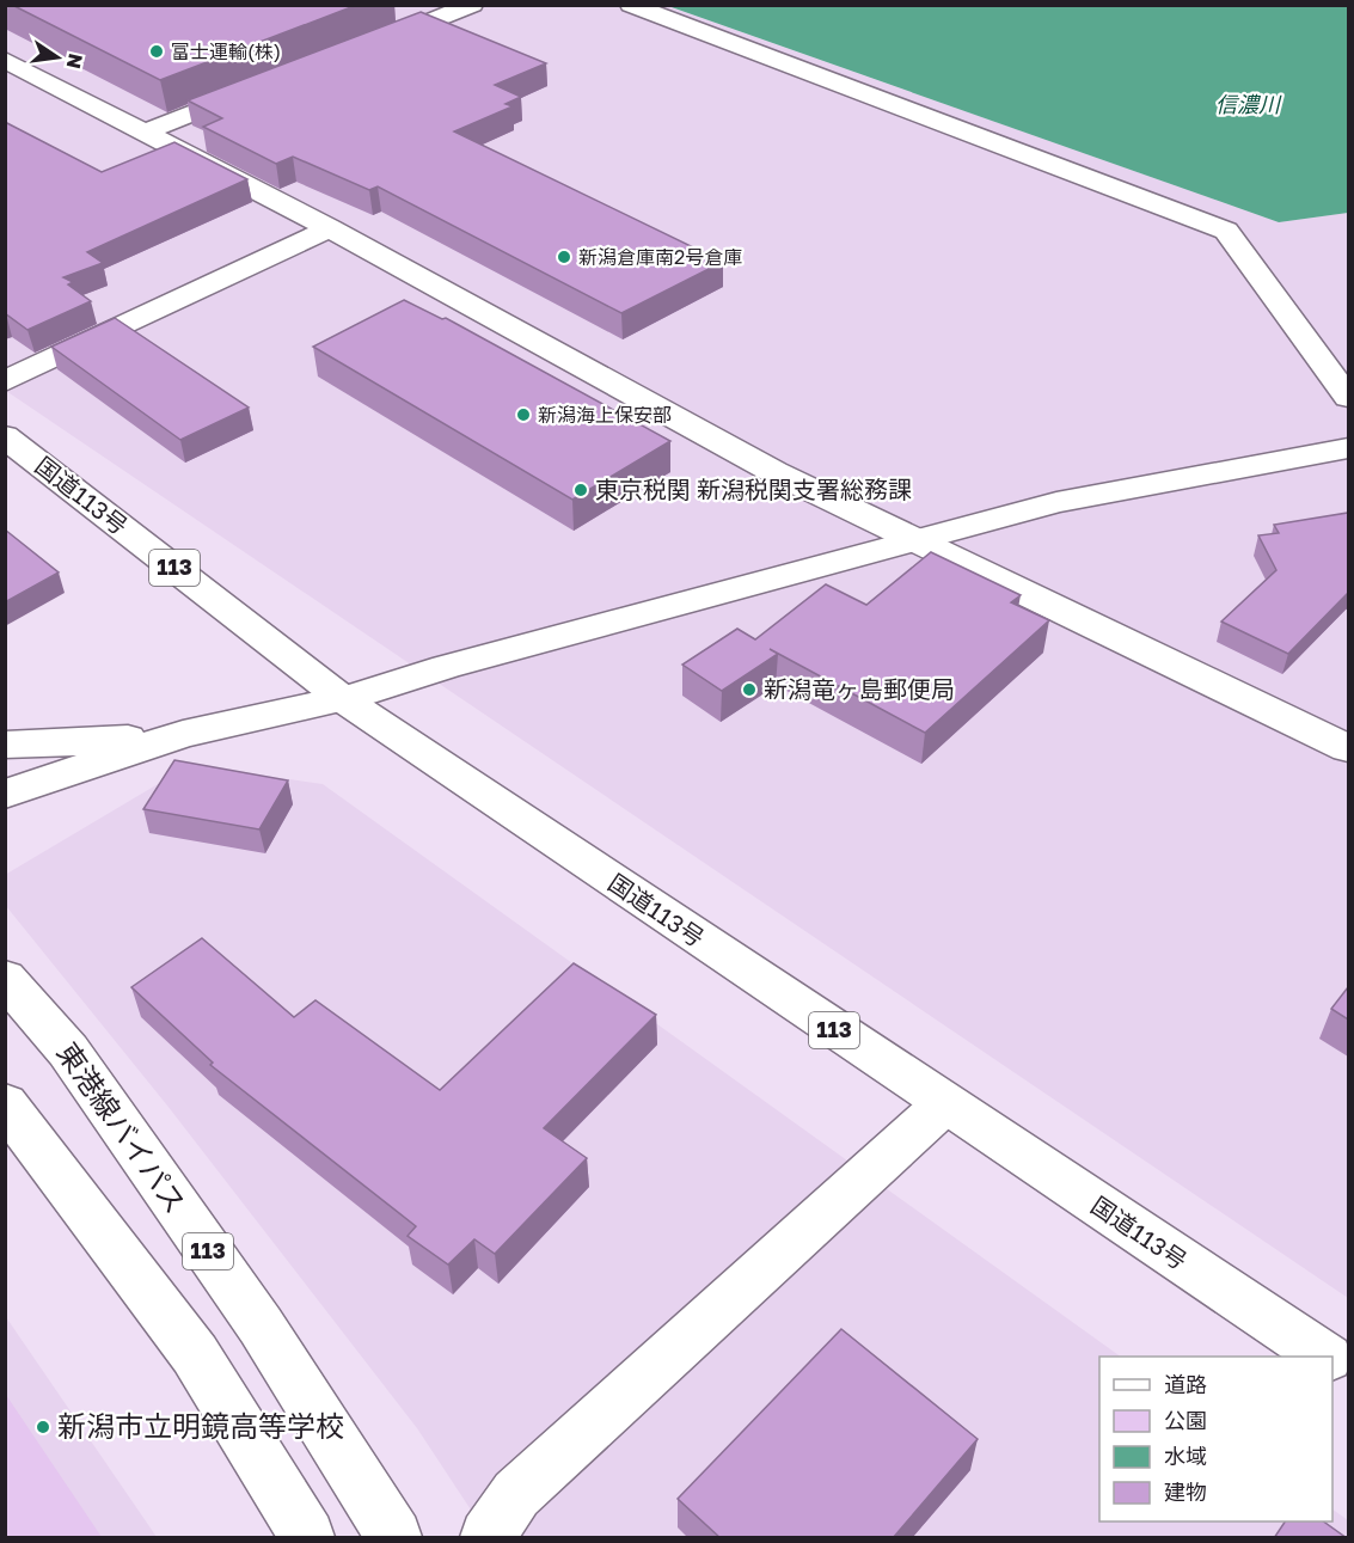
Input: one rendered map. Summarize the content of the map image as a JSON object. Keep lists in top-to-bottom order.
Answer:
{
  "streets": {
    "main road": ["国道113号", "113", "東港線バイパス"]
  },
  "water": ["信濃川"],
  "places": [
    "富士運輸(株)",
    "新潟倉庫南2号倉庫",
    "新潟海上保安部",
    "東京税関 新潟税関支署総務課",
    "新潟竜ヶ島郵便局",
    "新潟市立明鏡高等学校"
  ],
  "legend": [
    "道路",
    "公園",
    "水域",
    "建物"
  ],
  "north": "right"
}
